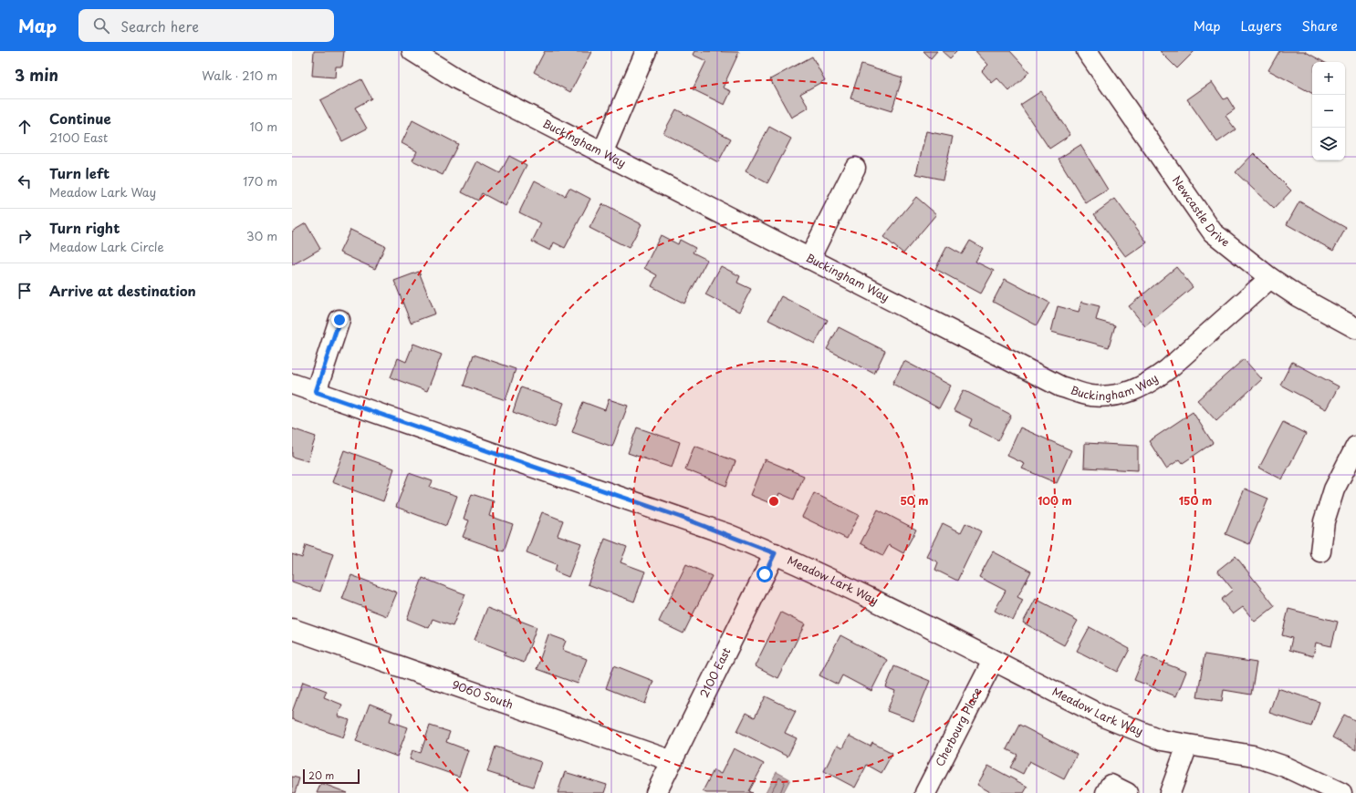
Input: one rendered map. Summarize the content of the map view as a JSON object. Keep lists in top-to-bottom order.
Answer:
{
  "streets": {
    "street": [
      "Buckingham Way",
      "Newcastle Drive",
      "Meadow Lark Way",
      "2100 East",
      "9060 South",
      "Cherbourg Place"
    ]
  },
  "crossings": [
    ["Buckingham Way", "Newcastle Drive"],
    ["Meadow Lark Way", "2100 East"],
    ["Meadow Lark Way", "Cherbourg Place"],
    ["2100 East", "9060 South"]
  ],
  "scale_bar": "20 m",
  "page": {
    "header": "Map",
    "search": "Search here",
    "nav": ["Map", "Layers", "Share"],
    "heading": ["3 min", "Walk · 210 m"],
    "map_buttons": ["+", "−"],
    "list": [
      ["Continue", "2100 East", "10 m"],
      ["Turn left", "Meadow Lark Way", "170 m"],
      ["Turn right", "Meadow Lark Circle", "30 m"],
      "Arrive at destination"
    ],
    "scale": "20 m"
  },
  "rings": ["50 m", "100 m", "150 m"]
}
